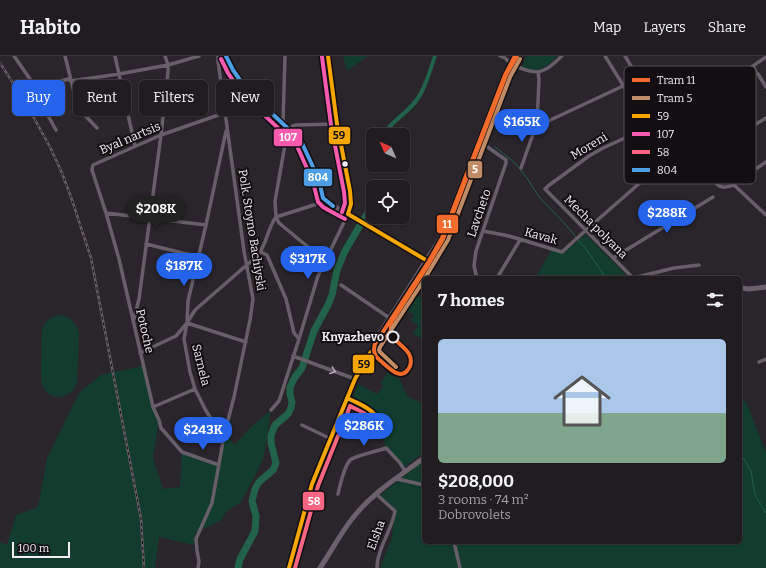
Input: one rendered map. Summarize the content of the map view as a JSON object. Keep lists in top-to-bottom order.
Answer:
{
  "streets": {
    "street": [
      "Byal nartsis",
      "Moreni",
      "Lavcheto",
      "Mecha polyana",
      "Polk. Stoyno Bachiyski",
      "Kavak",
      "Potoche",
      "Sarnela",
      "Elsha"
    ]
  },
  "crossings": [
    ["Byal nartsis", "Potoche"],
    ["Moreni", "Mecha polyana"],
    ["Lavcheto", "Kavak"],
    ["Mecha polyana", "Kavak"],
    ["Polk. Stoyno Bachiyski", "Potoche"],
    ["Polk. Stoyno Bachiyski", "Sarnela"]
  ],
  "places": ["Knyazhevo"],
  "lines": [
    "tram line 11",
    "transit line 59",
    "transit line 804",
    "transit line 107",
    "tram line 5",
    "transit line 58"
  ],
  "legend": [
    "Tram 11",
    "Tram 5",
    "59",
    "107",
    "58",
    "804"
  ],
  "scale_bar": "100 m",
  "north": "top left",
  "page": {
    "header": "Habito",
    "nav": ["Map", "Layers", "Share"],
    "chip": [
      "Buy",
      "Rent",
      "Filters",
      "New"
    ],
    "price": [
      "$165K",
      "$208K",
      "$288K",
      "$317K",
      "$187K",
      "$286K",
      "$243K"
    ],
    "heading": "7 homes",
    "list": [
      {
        "name": "$208,000",
        "note": "3 rooms · 74 m² · Dobrovolets"
      }
    ],
    "scale": "100 m"
  }
}
